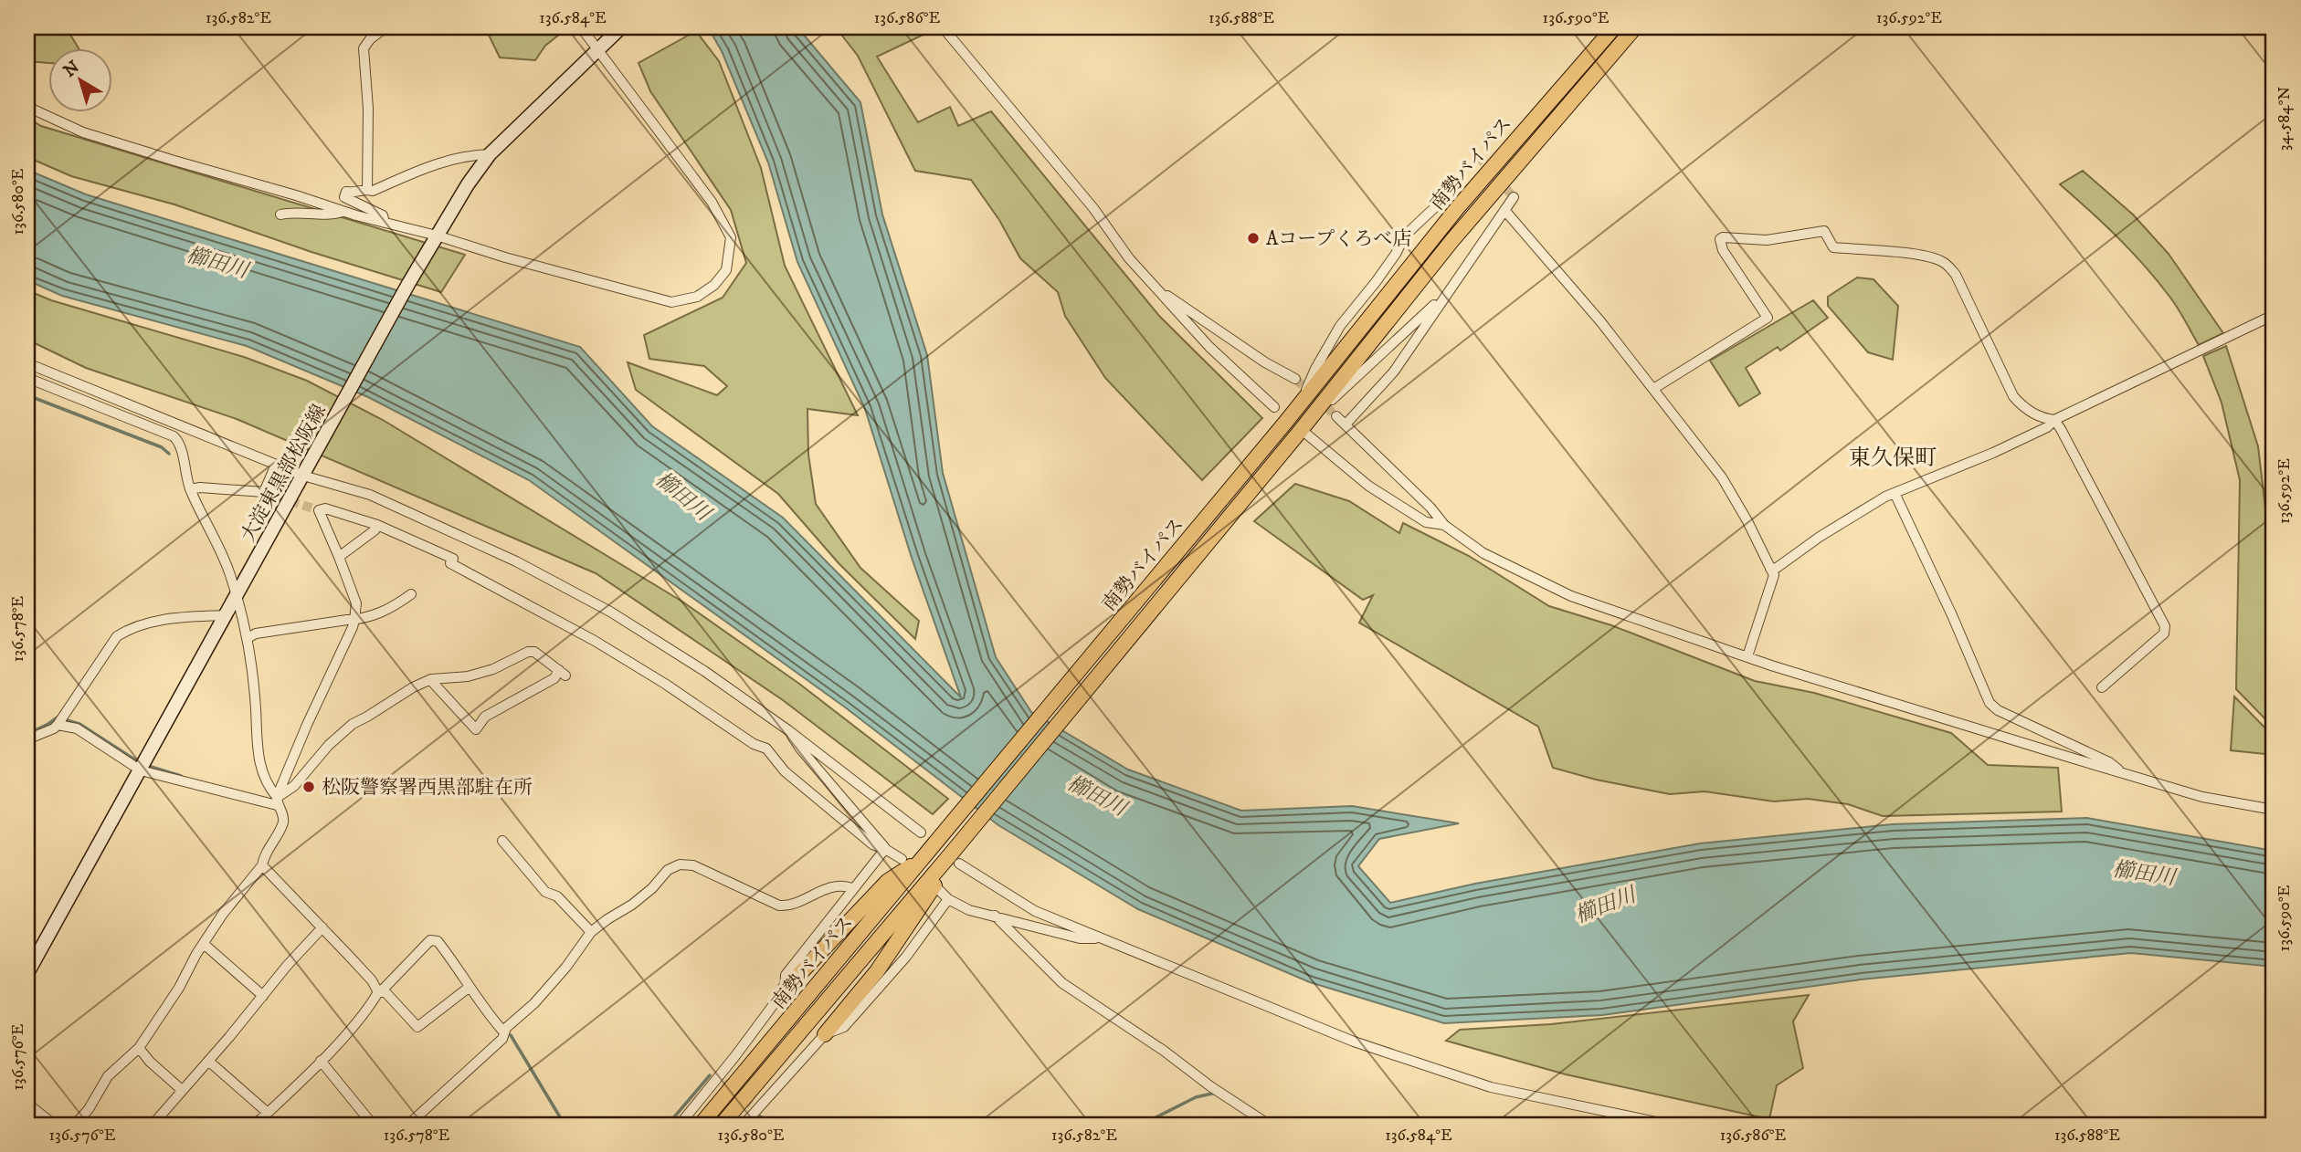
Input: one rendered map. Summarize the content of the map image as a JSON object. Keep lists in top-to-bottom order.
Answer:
{
  "streets": {
    "highway": ["南勢バイパス"],
    "main road": ["大淀東黒部松阪線"]
  },
  "districts": ["東久保町"],
  "water": ["櫛田川"],
  "places": ["Aコープくろべ店", "松阪警察署西黒部駐在所"],
  "north": "top left",
  "coordinates": [
    "136.582°E",
    "136.584°E",
    "136.586°E",
    "136.588°E",
    "136.590°E",
    "136.592°E",
    "34.584°N",
    "136.580°E",
    "136.578°E",
    "136.576°E"
  ]
}
